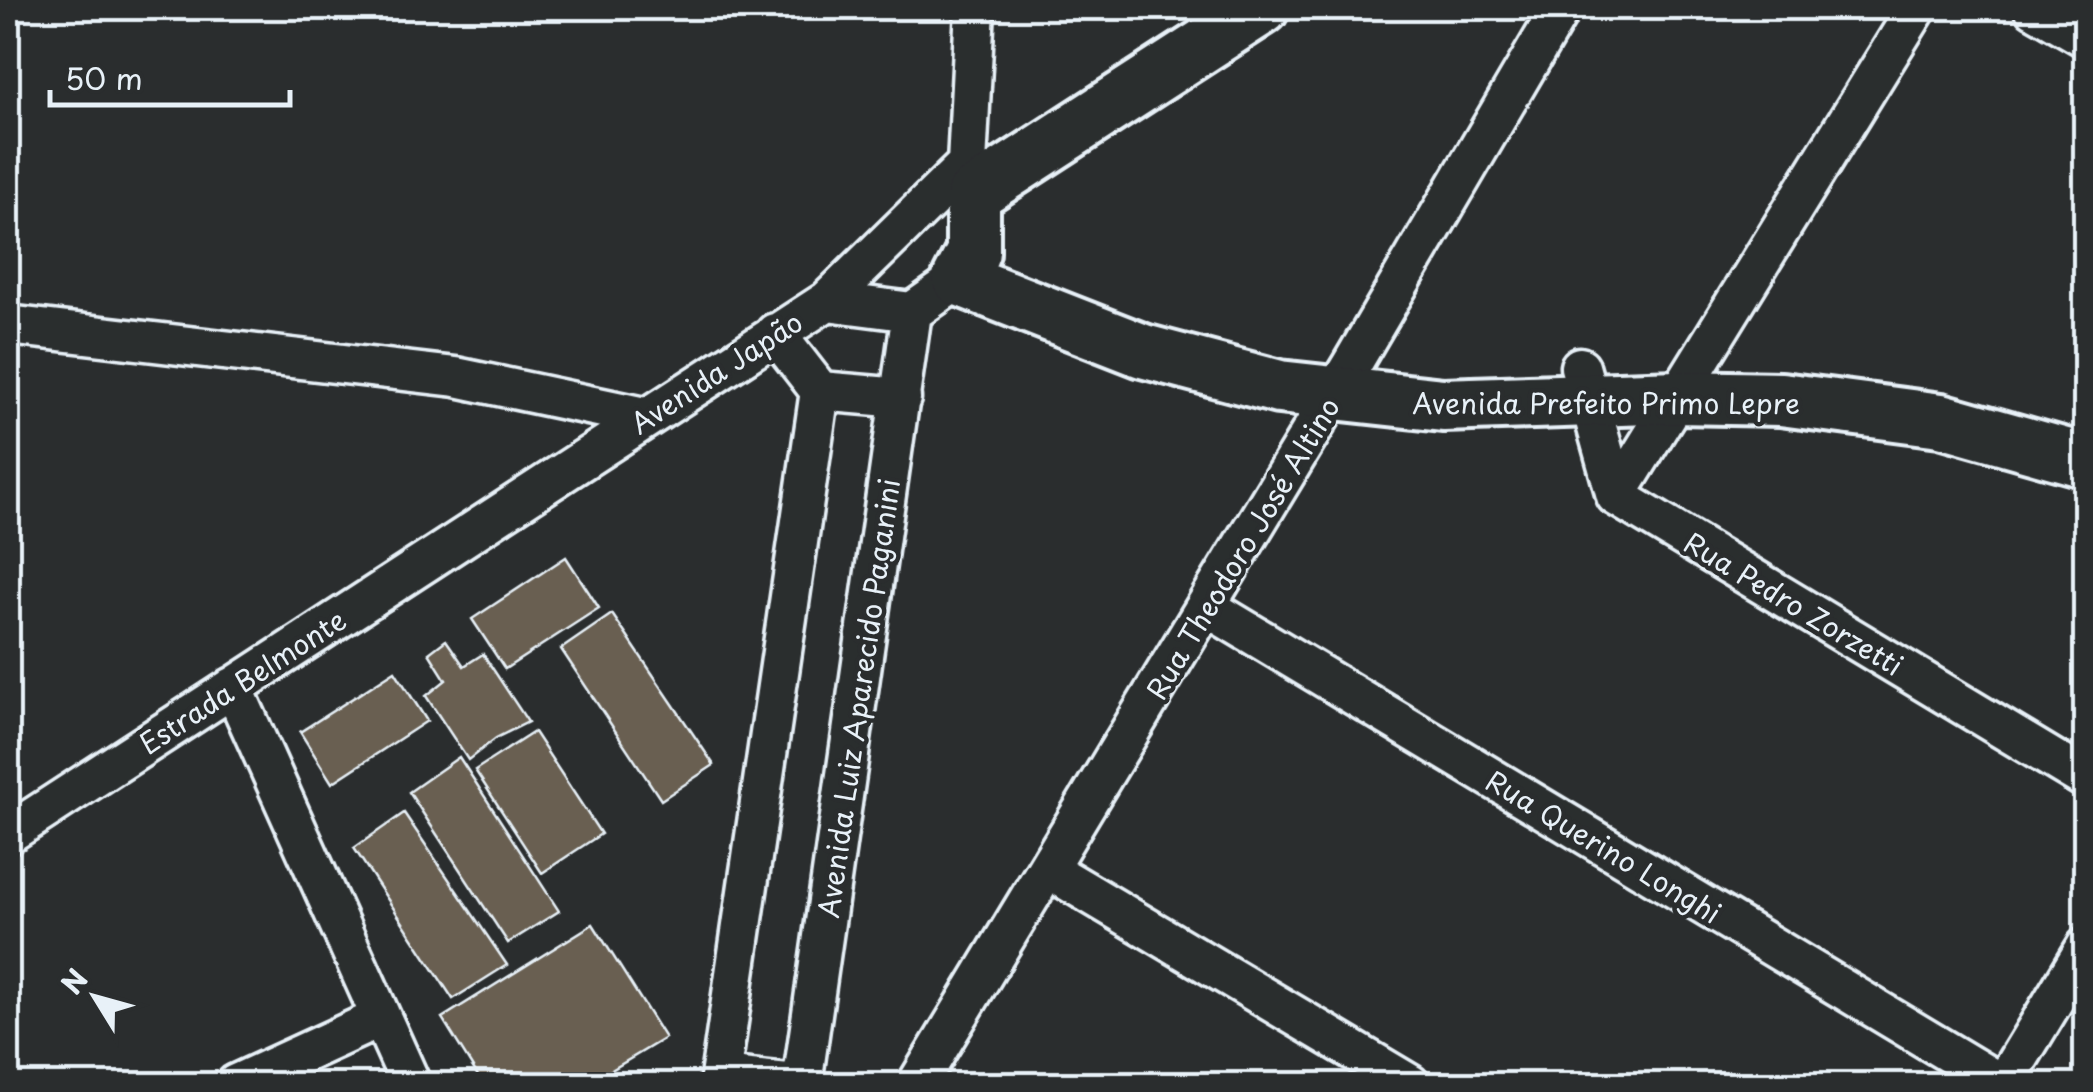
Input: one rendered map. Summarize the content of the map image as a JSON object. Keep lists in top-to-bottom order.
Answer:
{
  "streets": {
    "street": [
      "Avenida Japão",
      "Avenida Prefeito Primo Lepre",
      "Rua Theodoro José Altino",
      "Rua Pedro Zorzetti",
      "Estrada Belmonte",
      "Avenida Luiz Aparecido Paganini",
      "Rua Querino Longhi"
    ]
  },
  "crossings": [
    ["Avenida Japão", "Estrada Belmonte"],
    ["Avenida Japão", "Avenida Luiz Aparecido Paganini"],
    ["Avenida Prefeito Primo Lepre", "Rua Theodoro José Altino"],
    ["Rua Theodoro José Altino", "Rua Querino Longhi"]
  ],
  "scale_bar": "50 m",
  "north": "top left"
}
